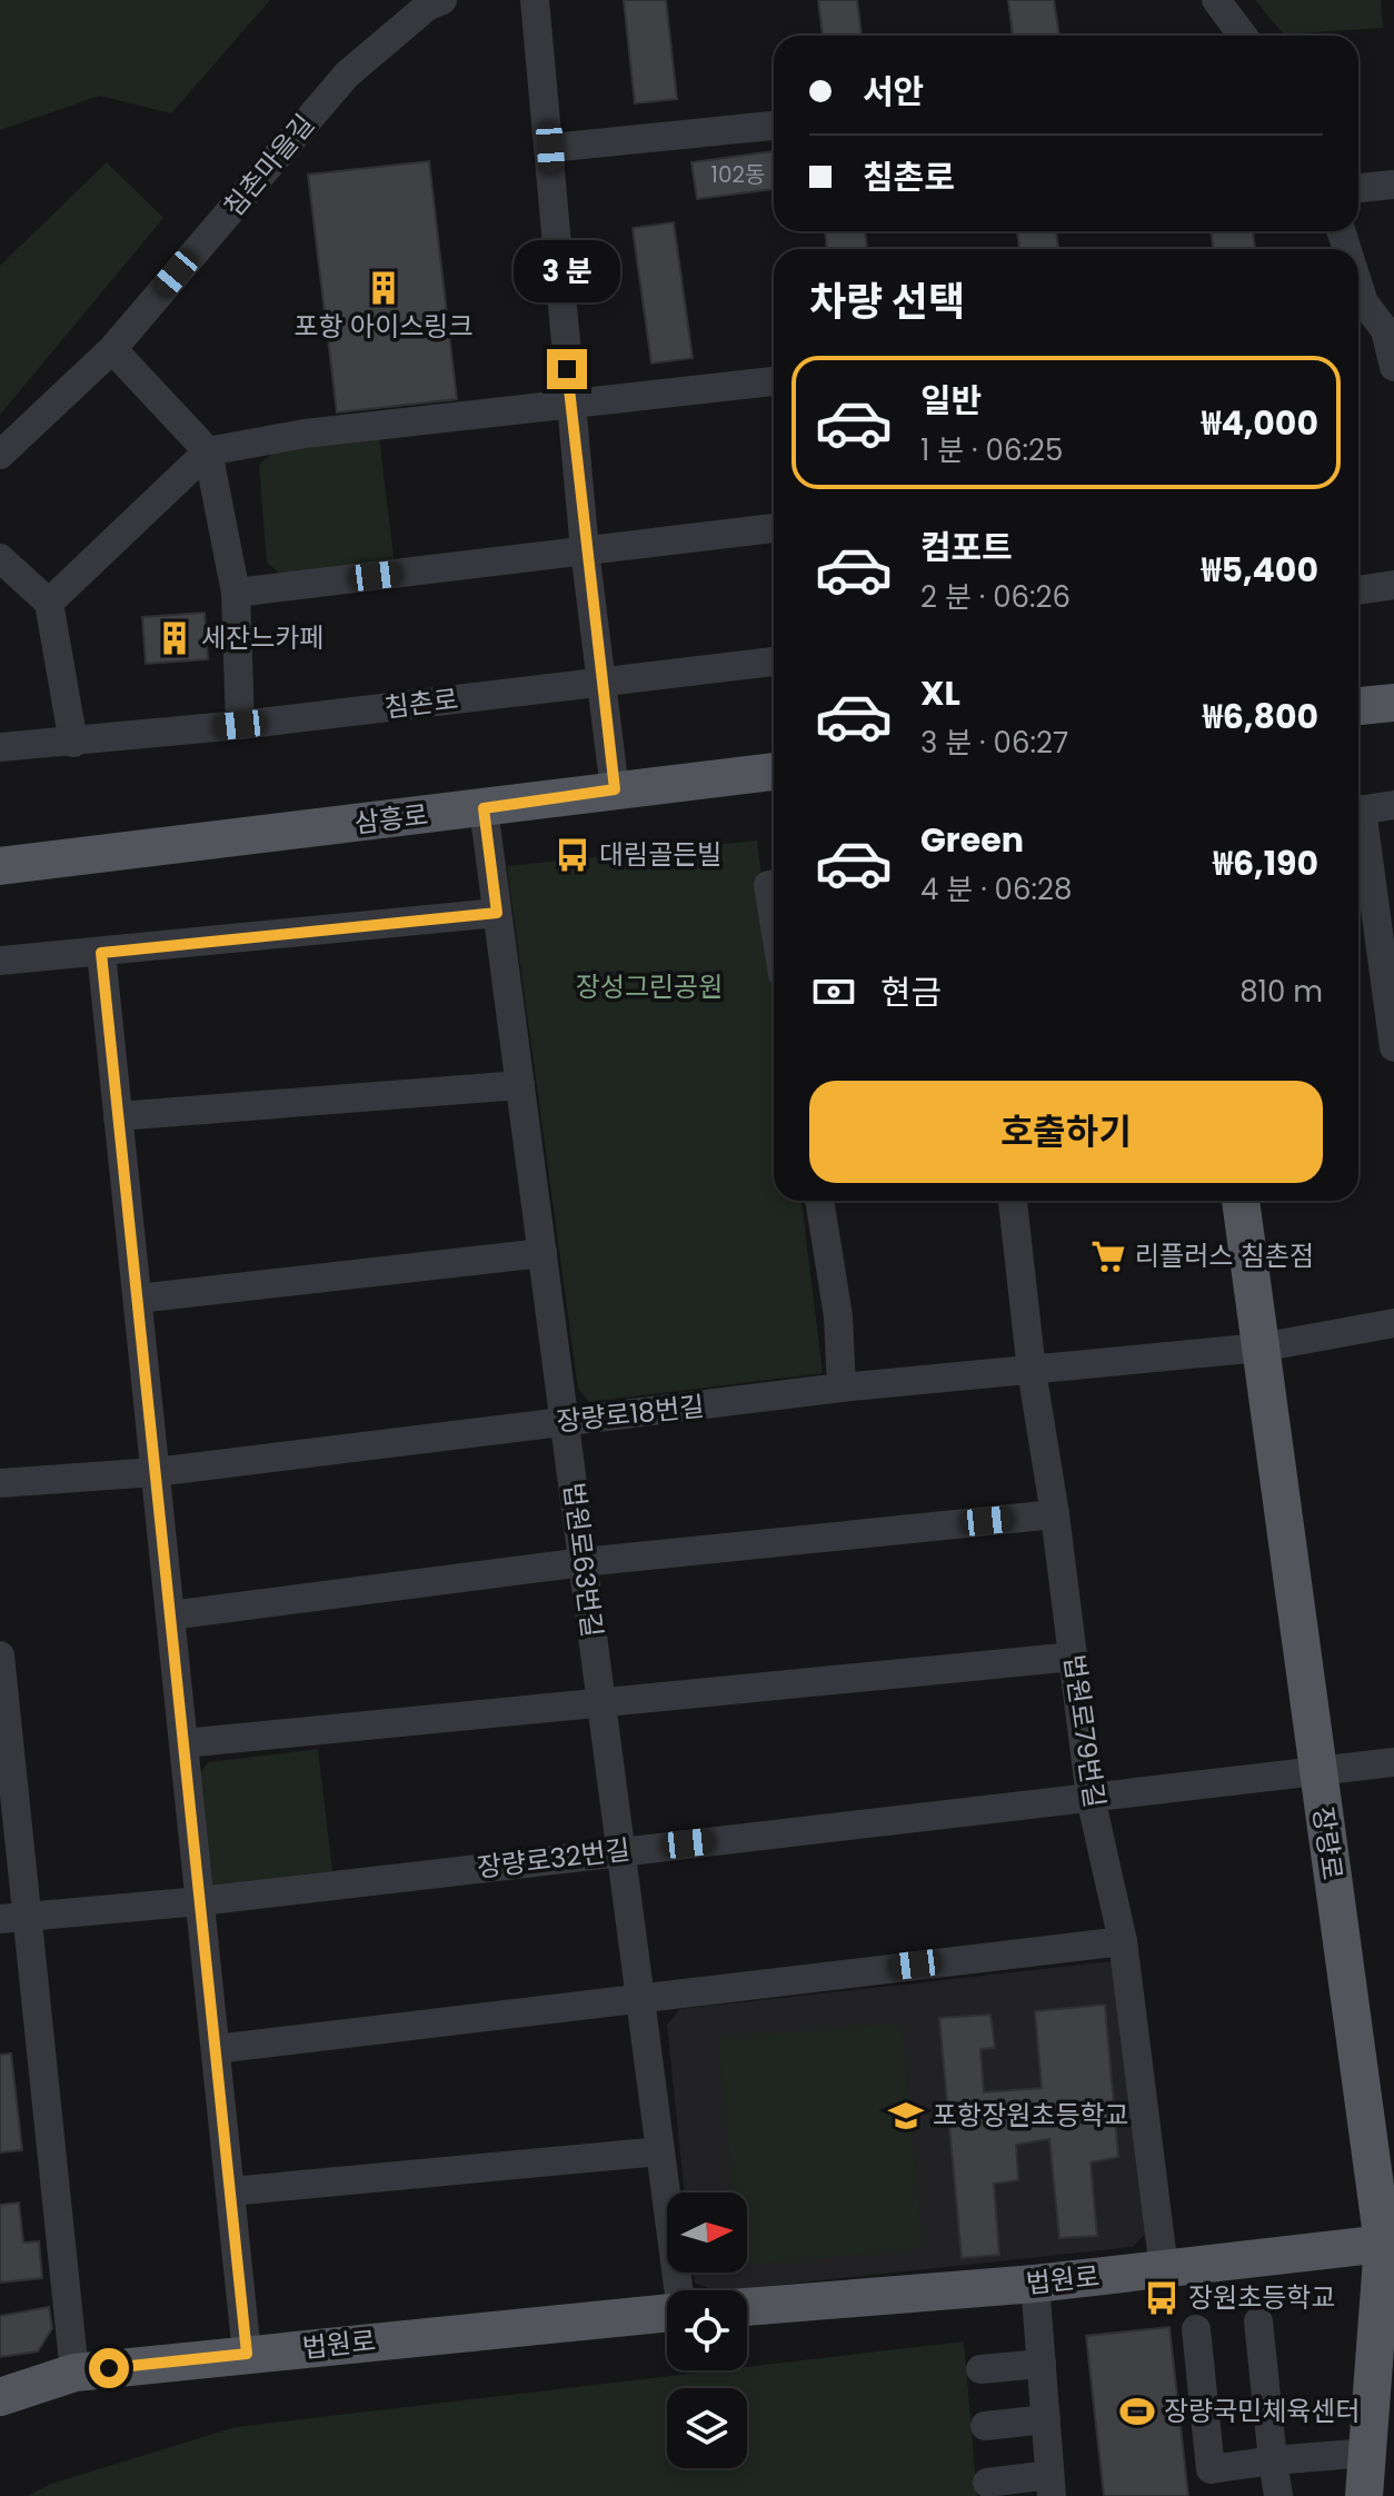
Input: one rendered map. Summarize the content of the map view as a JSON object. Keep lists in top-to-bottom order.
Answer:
{
  "streets": {
    "main road": ["삼흥로", "장량로", "법원로"],
    "street": [
      "침촌마을길",
      "침촌로",
      "장량로18번길",
      "법원로63번길",
      "법원로79번길",
      "장량로32번길"
    ]
  },
  "crossings": [
    ["삼흥로", "법원로63번길"],
    ["장량로18번길", "법원로63번길"],
    ["장량로18번길", "법원로79번길"],
    ["장량로18번길", "장량로"],
    ["법원로63번길", "장량로32번길"],
    ["법원로79번길", "장량로32번길"],
    ["법원로79번길", "법원로"],
    ["장량로", "장량로32번길"],
    ["장량로", "법원로"]
  ],
  "parks": ["장성그린공원"],
  "places": {
    "building": ["포항 아이스링크", "세잔느카페"],
    "bus stop": ["대림골든빌", "장원초등학교"],
    "supermarket": ["리플러스 침촌점"],
    "school or university": ["포항장원초등학교"],
    "sports": ["장량국민체육센터"]
  },
  "house_numbers": ["102동"],
  "north": "right",
  "page": {
    "banner": ["서안", "침촌로"],
    "bubble": "3 분",
    "heading": "차량 선택",
    "list": [
      {
        "name": "일반",
        "note": "1 분 · 06:25",
        "value": "₩4,000"
      },
      {
        "name": "컴포트",
        "note": "2 분 · 06:26",
        "value": "₩5,400"
      },
      {
        "name": "XL",
        "note": "3 분 · 06:27",
        "value": "₩6,800"
      },
      {
        "name": "Green",
        "note": "4 분 · 06:28",
        "value": "₩6,190"
      }
    ],
    "pay": ["현금", "810 m"],
    "buttons": "호출하기"
  }
}
